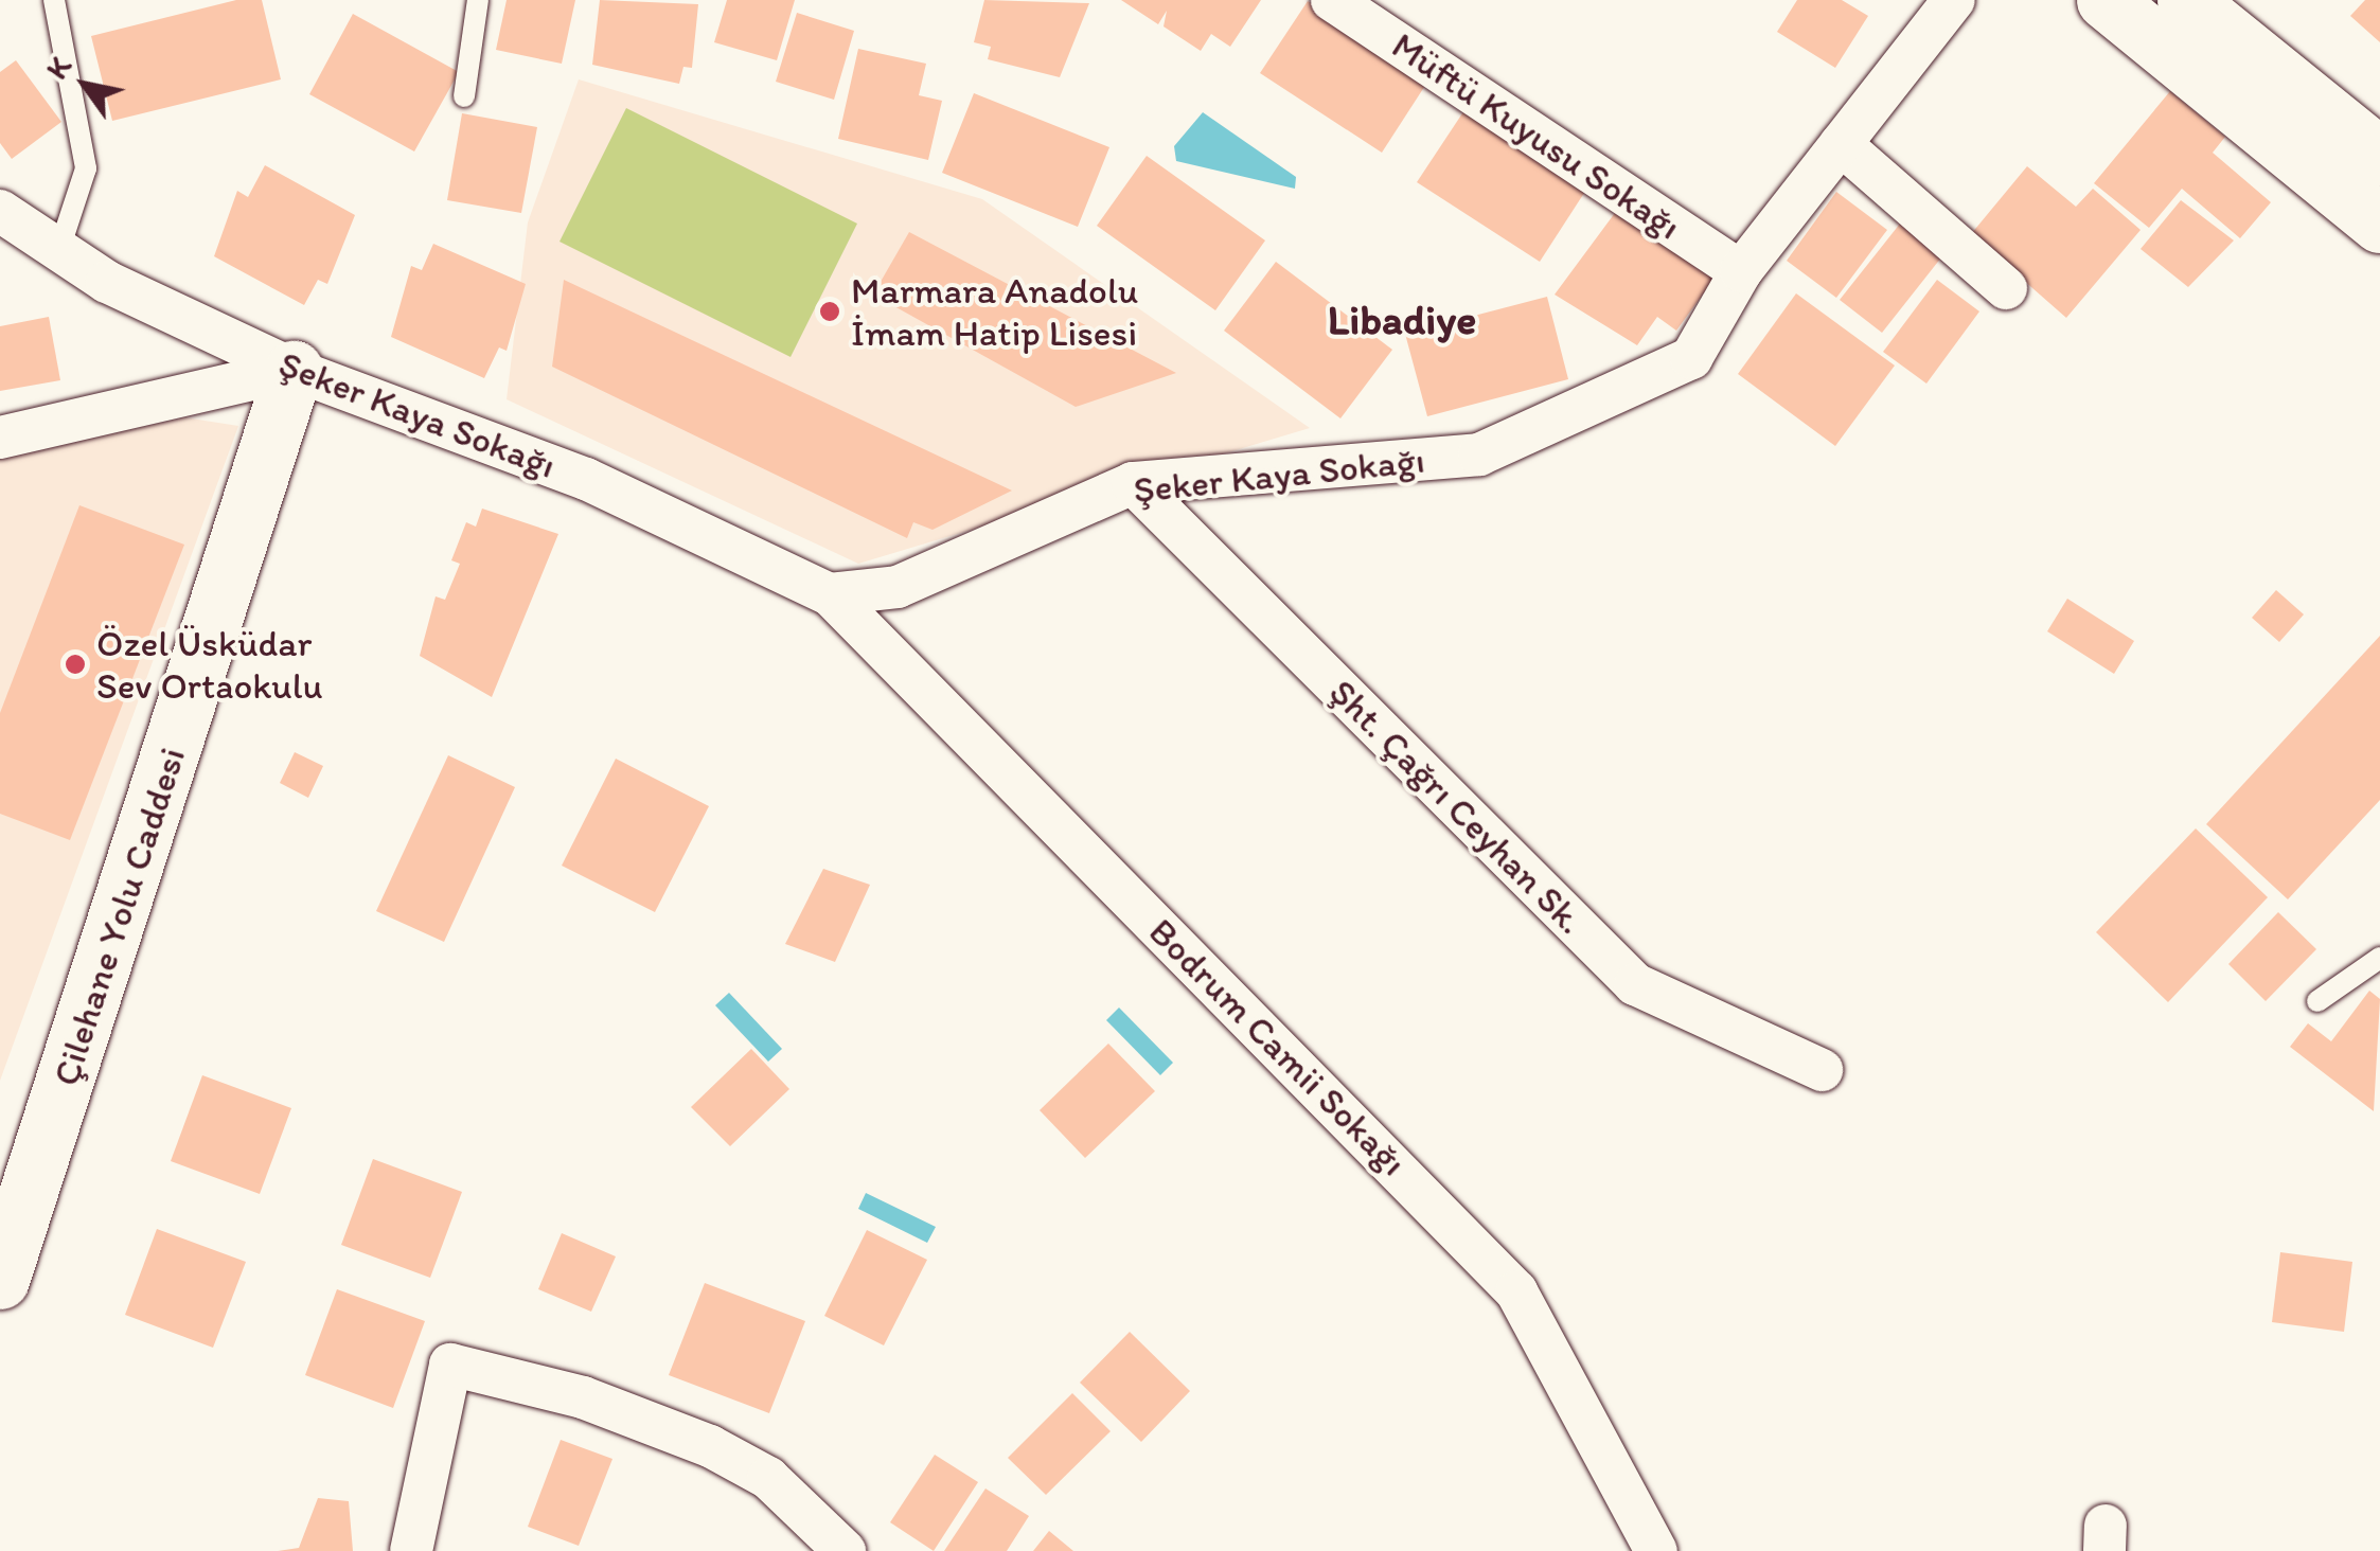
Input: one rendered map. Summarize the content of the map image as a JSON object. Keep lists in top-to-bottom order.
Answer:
{
  "streets": {
    "street": [
      "Müftü Kuyusu Sokağı",
      "Şeker Kaya Sokağı",
      "Şht. Çağrı Ceyhan Sk.",
      "Çilehane Yolu Caddesi",
      "Bodrum Camii Sokağı"
    ]
  },
  "crossings": [
    ["Müftü Kuyusu Sokağı", "Şeker Kaya Sokağı"],
    ["Şeker Kaya Sokağı", "Şht. Çağrı Ceyhan Sk."],
    ["Şeker Kaya Sokağı", "Çilehane Yolu Caddesi"],
    ["Şeker Kaya Sokağı", "Bodrum Camii Sokağı"]
  ],
  "districts": ["Libadiye"],
  "places": ["Marmara Anadolu İmam Hatip Lisesi", "Özel Üsküdar Sev Ortaokulu"],
  "north": "top left"
}
